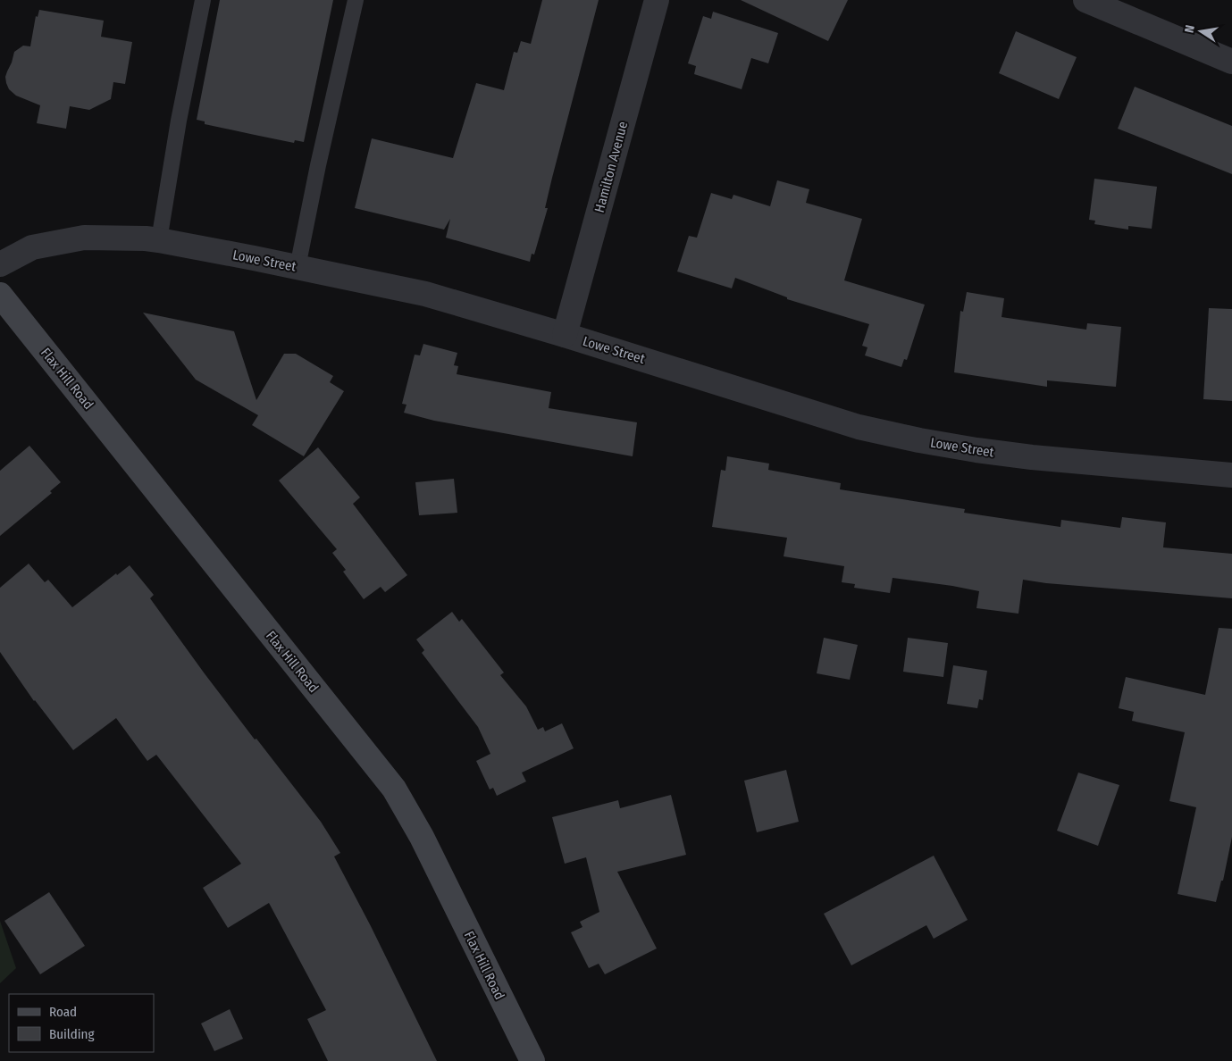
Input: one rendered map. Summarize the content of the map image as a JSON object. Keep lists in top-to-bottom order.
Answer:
{
  "streets": {
    "main road": ["Flax Hill Road"],
    "street": ["Hamilton Avenue", "Lowe Street"]
  },
  "crossings": [
    ["Hamilton Avenue", "Lowe Street"]
  ],
  "legend": ["Road", "Building"],
  "north": "left"
}
